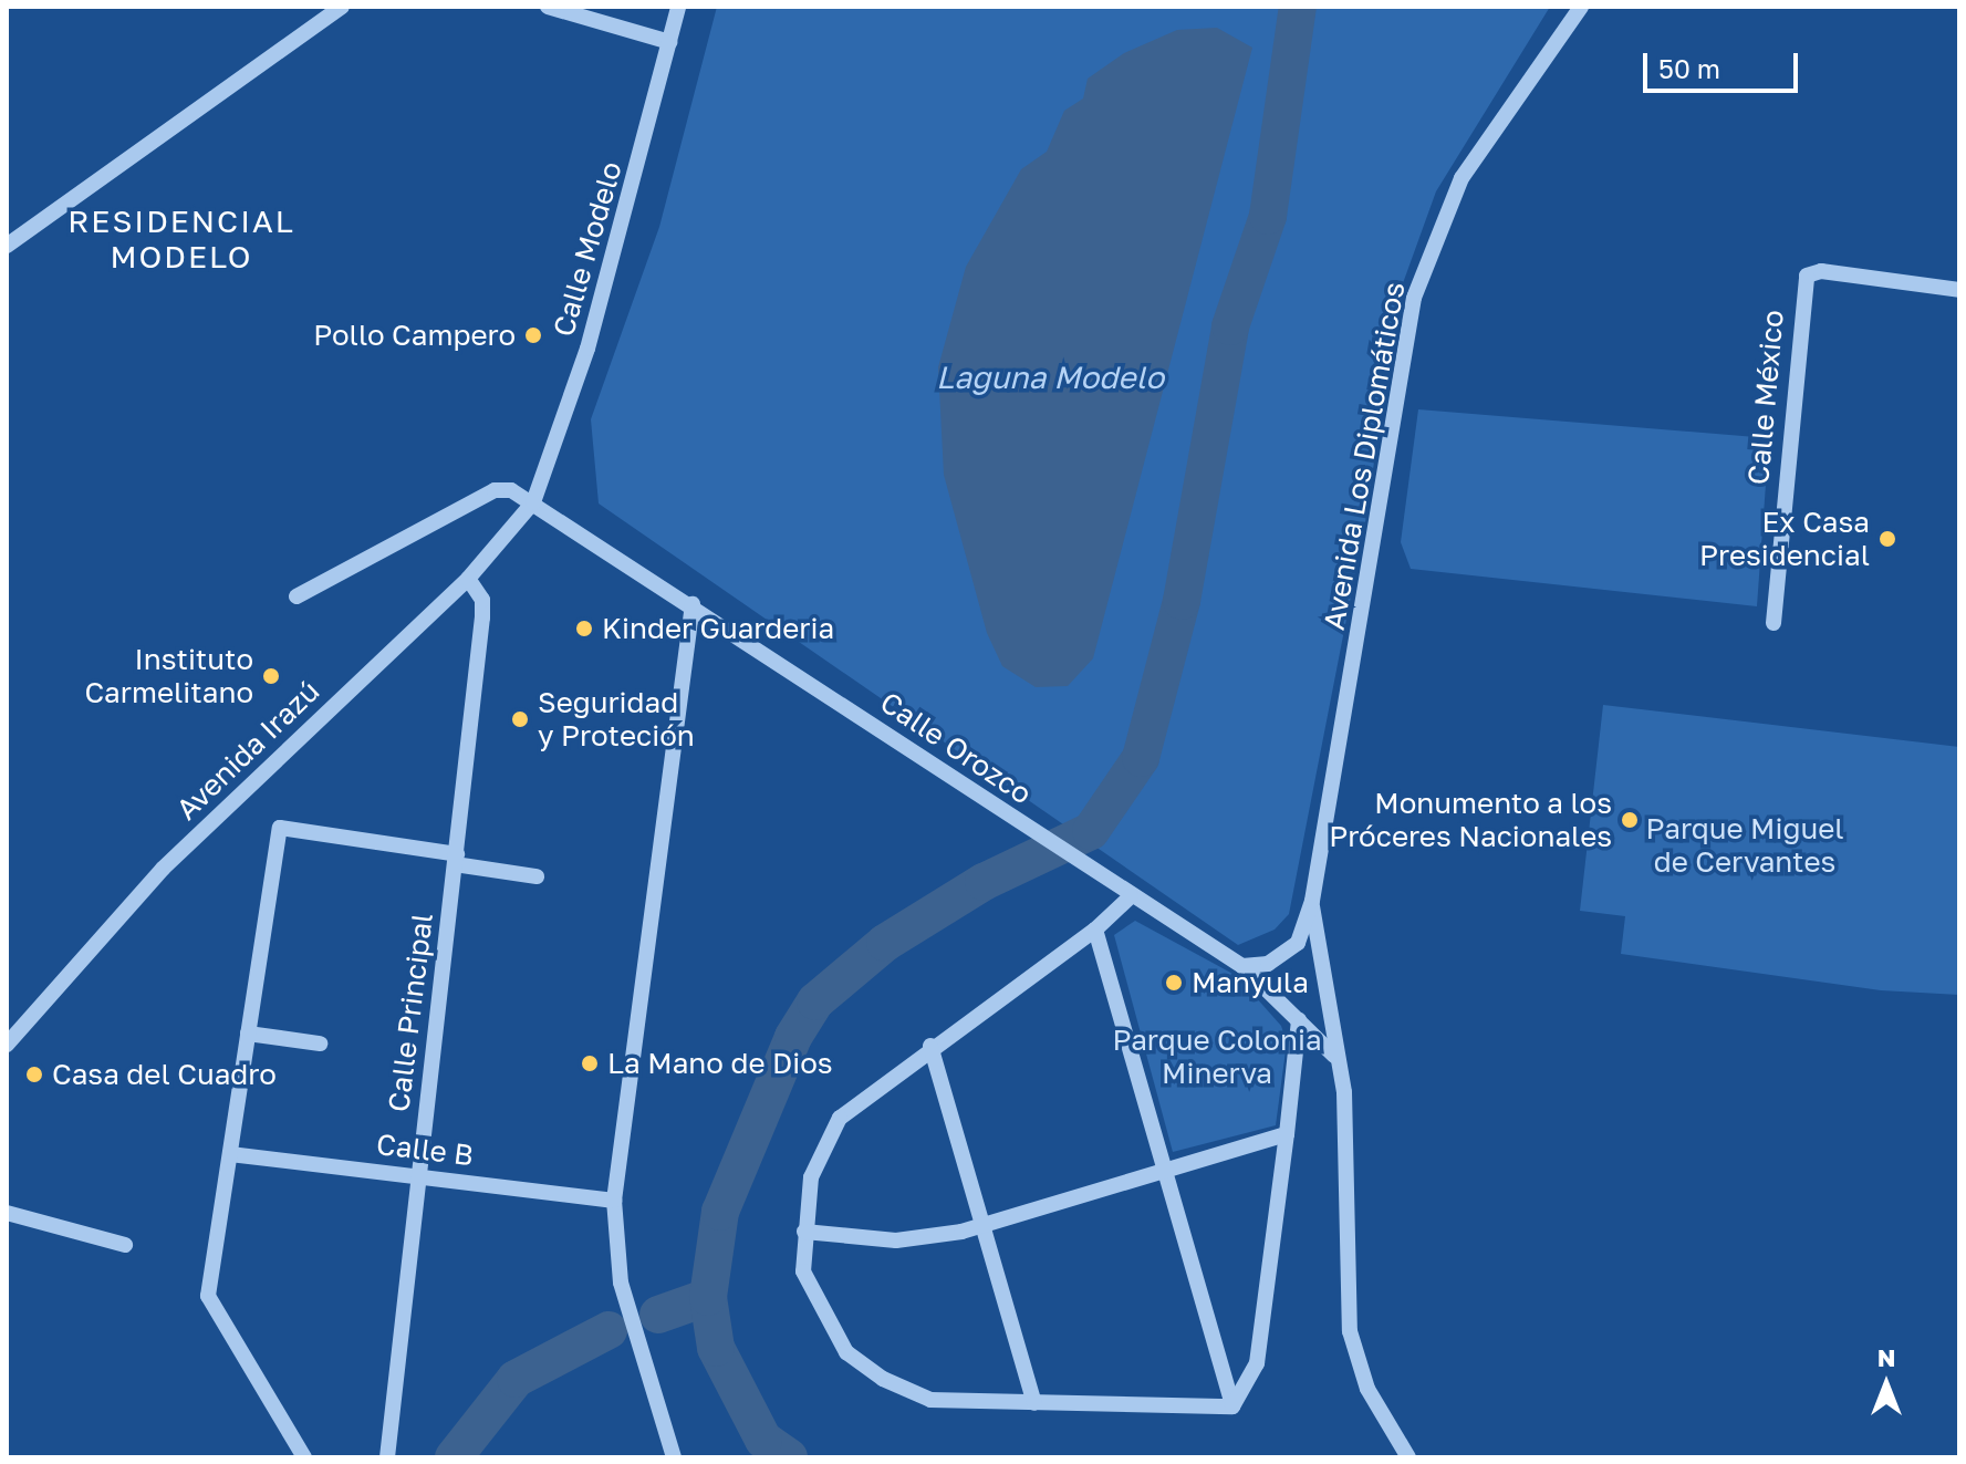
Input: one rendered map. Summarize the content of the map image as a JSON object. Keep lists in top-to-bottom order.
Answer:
{
  "streets": {
    "street": [
      "Calle Modelo",
      "Calle México",
      "Avenida Los Diplomáticos",
      "Calle Orozco",
      "Avenida Irazú",
      "Calle Principal",
      "Calle B"
    ]
  },
  "crossings": [
    ["Calle Modelo", "Calle Orozco"],
    ["Calle Modelo", "Avenida Irazú"],
    ["Avenida Los Diplomáticos", "Calle Orozco"],
    ["Calle Orozco", "Avenida Irazú"],
    ["Avenida Irazú", "Calle Principal"],
    ["Calle Principal", "Calle B"]
  ],
  "districts": ["RESIDENCIAL MODELO"],
  "water": ["Laguna Modelo"],
  "parks": ["Parque Miguel de Cervantes", "Parque Colonia Minerva"],
  "places": [
    "Pollo Campero",
    "Ex Casa Presidencial",
    "Kinder Guarderia",
    "Instituto Carmelitano",
    "Seguridad y Proteción",
    "Monumento a los Próceres Nacionales",
    "Manyula",
    "La Mano de Dios",
    "Casa del Cuadro"
  ],
  "scale_bar": "50 m",
  "north": "top"
}
